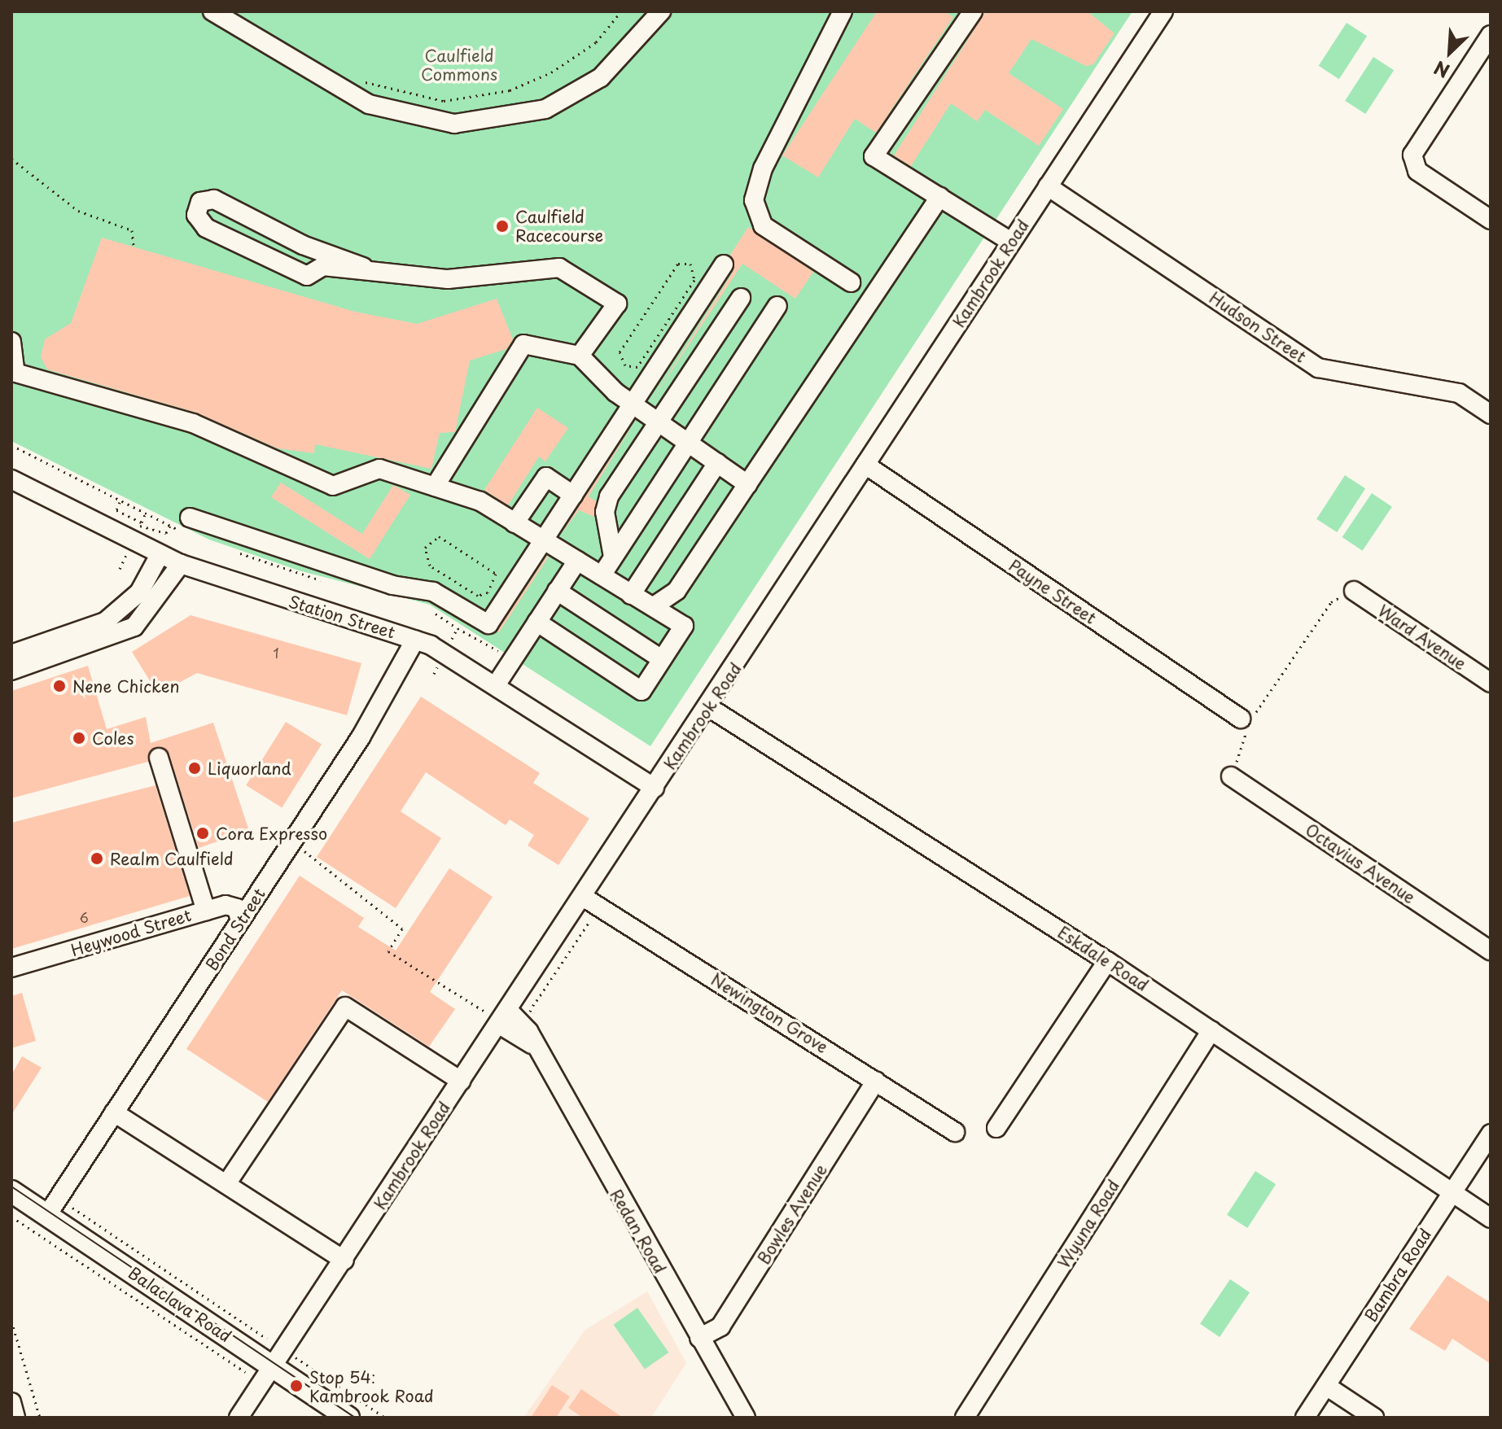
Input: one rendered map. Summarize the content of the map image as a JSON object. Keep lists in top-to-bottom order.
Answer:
{
  "streets": {
    "main road": ["Balaclava Road"],
    "street": [
      "Kambrook Road",
      "Hudson Street",
      "Payne Street",
      "Station Street",
      "Ward Avenue",
      "Octavius Avenue",
      "Bond Street",
      "Heywood Street",
      "Eskdale Road",
      "Newington Grove",
      "Bowles Avenue",
      "Wyuna Road",
      "Redan Road",
      "Bambra Road"
    ]
  },
  "crossings": [
    ["Kambrook Road", "Hudson Street"],
    ["Kambrook Road", "Payne Street"],
    ["Kambrook Road", "Station Street"],
    ["Kambrook Road", "Eskdale Road"],
    ["Kambrook Road", "Newington Grove"],
    ["Kambrook Road", "Redan Road"],
    ["Kambrook Road", "Balaclava Road"],
    ["Station Street", "Bond Street"],
    ["Bond Street", "Heywood Street"],
    ["Bond Street", "Balaclava Road"],
    ["Eskdale Road", "Wyuna Road"],
    ["Eskdale Road", "Bambra Road"],
    ["Newington Grove", "Bowles Avenue"],
    ["Bowles Avenue", "Redan Road"]
  ],
  "parks": ["Caulfield Commons"],
  "places": [
    "Caulfield Racecourse",
    "Nene Chicken",
    "Coles",
    "Liquorland",
    "Cora Expresso",
    "Realm Caulfield",
    "Stop 54: Kambrook Road"
  ],
  "house_numbers": ["1", "6"],
  "north": "bottom left"
}
